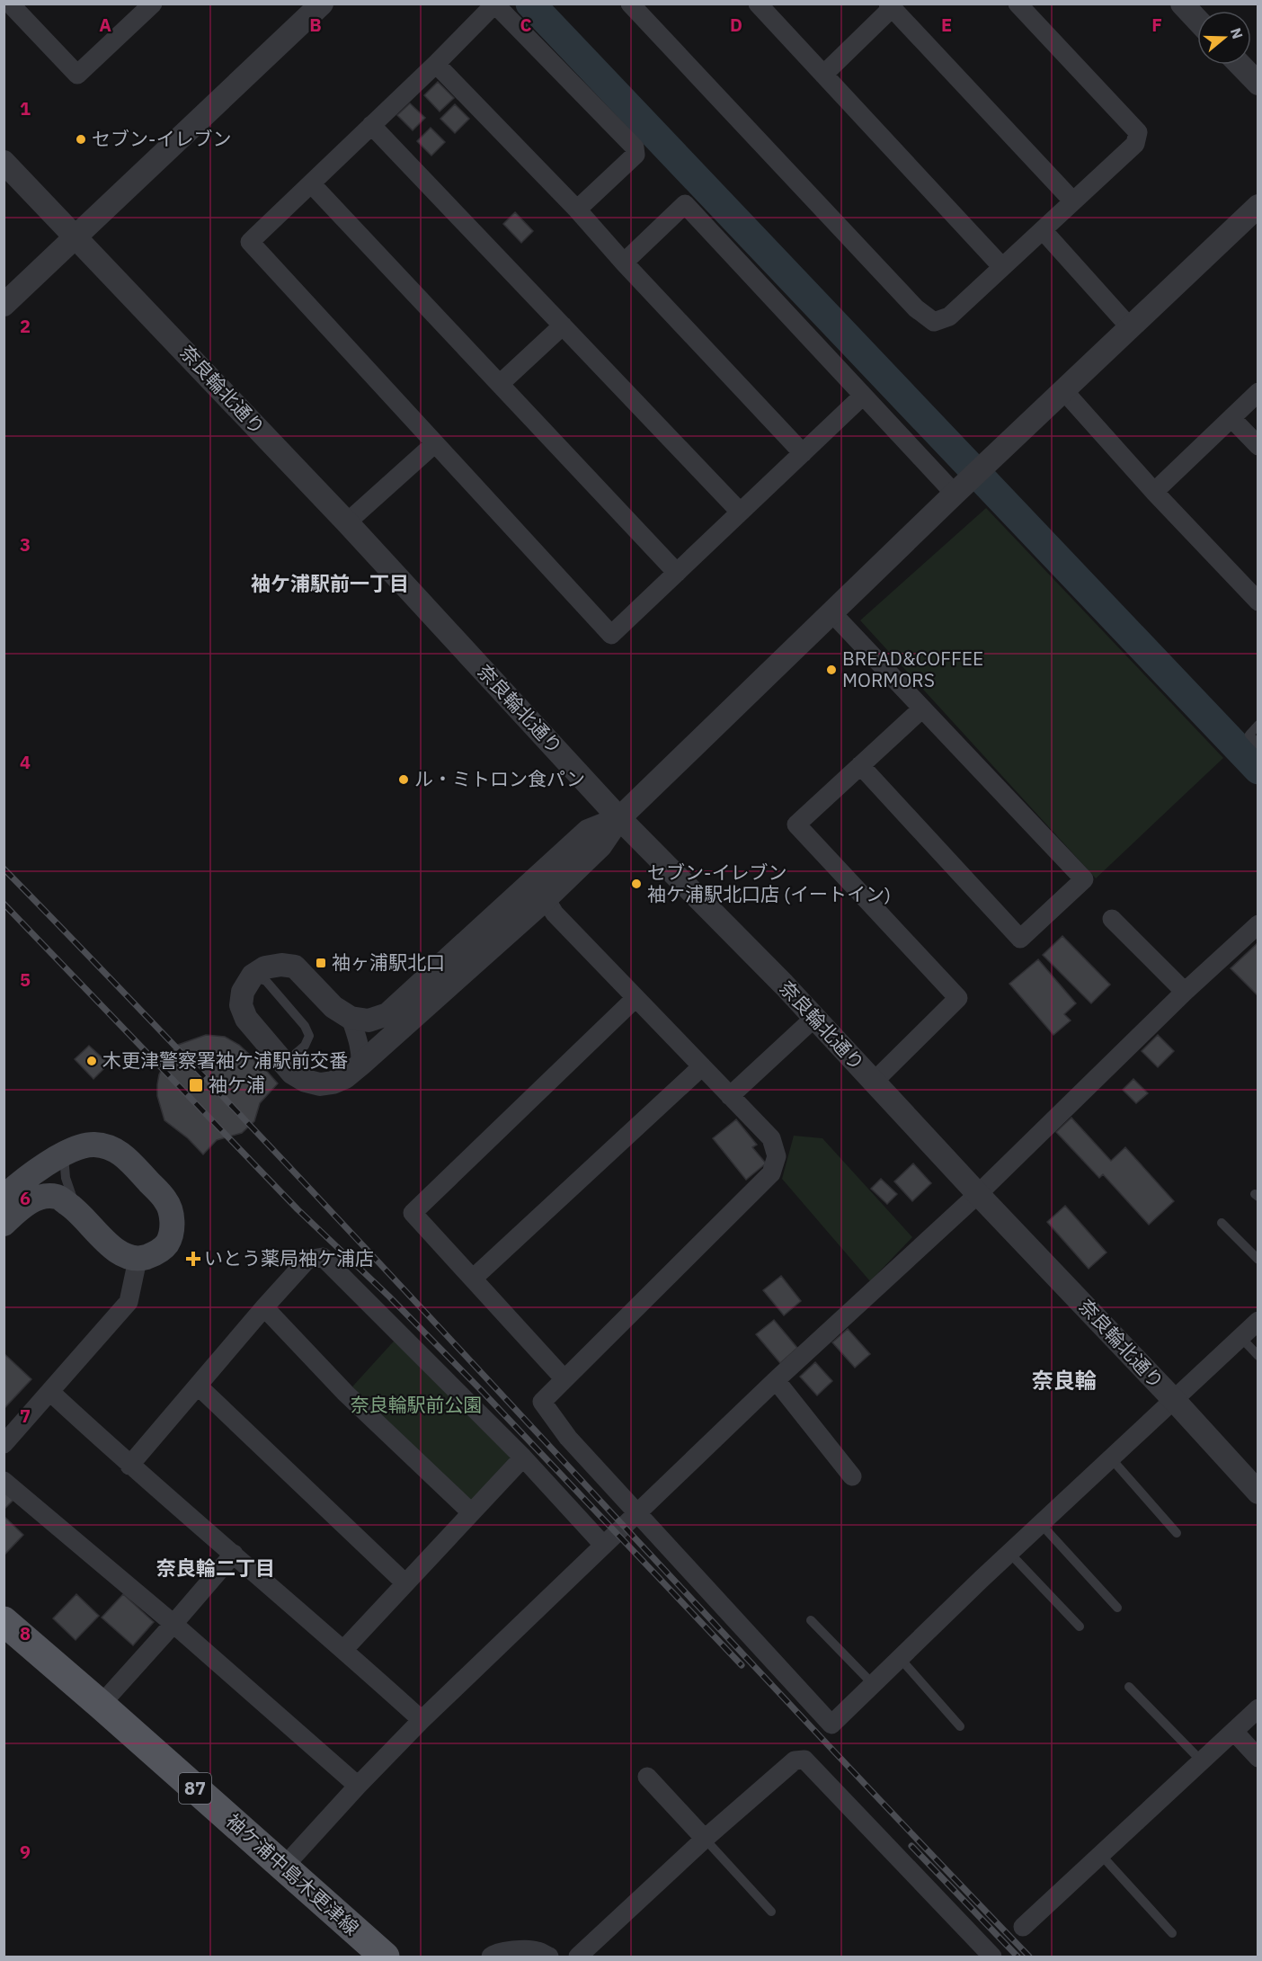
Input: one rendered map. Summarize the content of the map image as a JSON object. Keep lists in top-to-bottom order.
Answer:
{
  "streets": {
    "main road": ["87", "袖ケ浦中島木更津線"],
    "street": ["奈良輪北通り"]
  },
  "districts": ["袖ケ浦駅前一丁目", "奈良輪", "奈良輪二丁目"],
  "parks": ["奈良輪駅前公園"],
  "places": {
    "other": [
      "セブン-イレブン",
      "BREAD&COFFEE MORMORS",
      "ル・ミトロン食パン",
      "セブン-イレブン 袖ケ浦駅北口店 (イートイン)",
      "木更津警察署袖ケ浦駅前交番"
    ],
    "transit": ["袖ヶ浦駅北口", "袖ケ浦"],
    "health": ["いとう薬局袖ケ浦店"]
  },
  "north": "right",
  "grid": {
    "columns": [
      "A",
      "B",
      "C",
      "D",
      "E",
      "F"
    ],
    "rows": [
      "1",
      "2",
      "3",
      "4",
      "5",
      "6",
      "7",
      "8",
      "9"
    ]
  }
}
